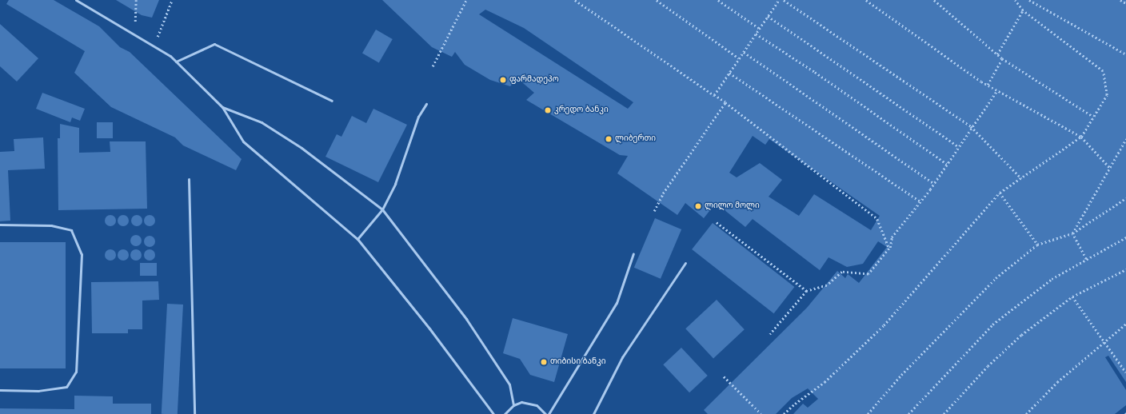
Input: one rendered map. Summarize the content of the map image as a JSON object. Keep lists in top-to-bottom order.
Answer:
{
  "places": [
    "ფარმადეპო",
    "კრედო ბანკი",
    "ლიბერთი",
    "ლილო მოლი",
    "თიბისი ბანკი"
  ]
}
